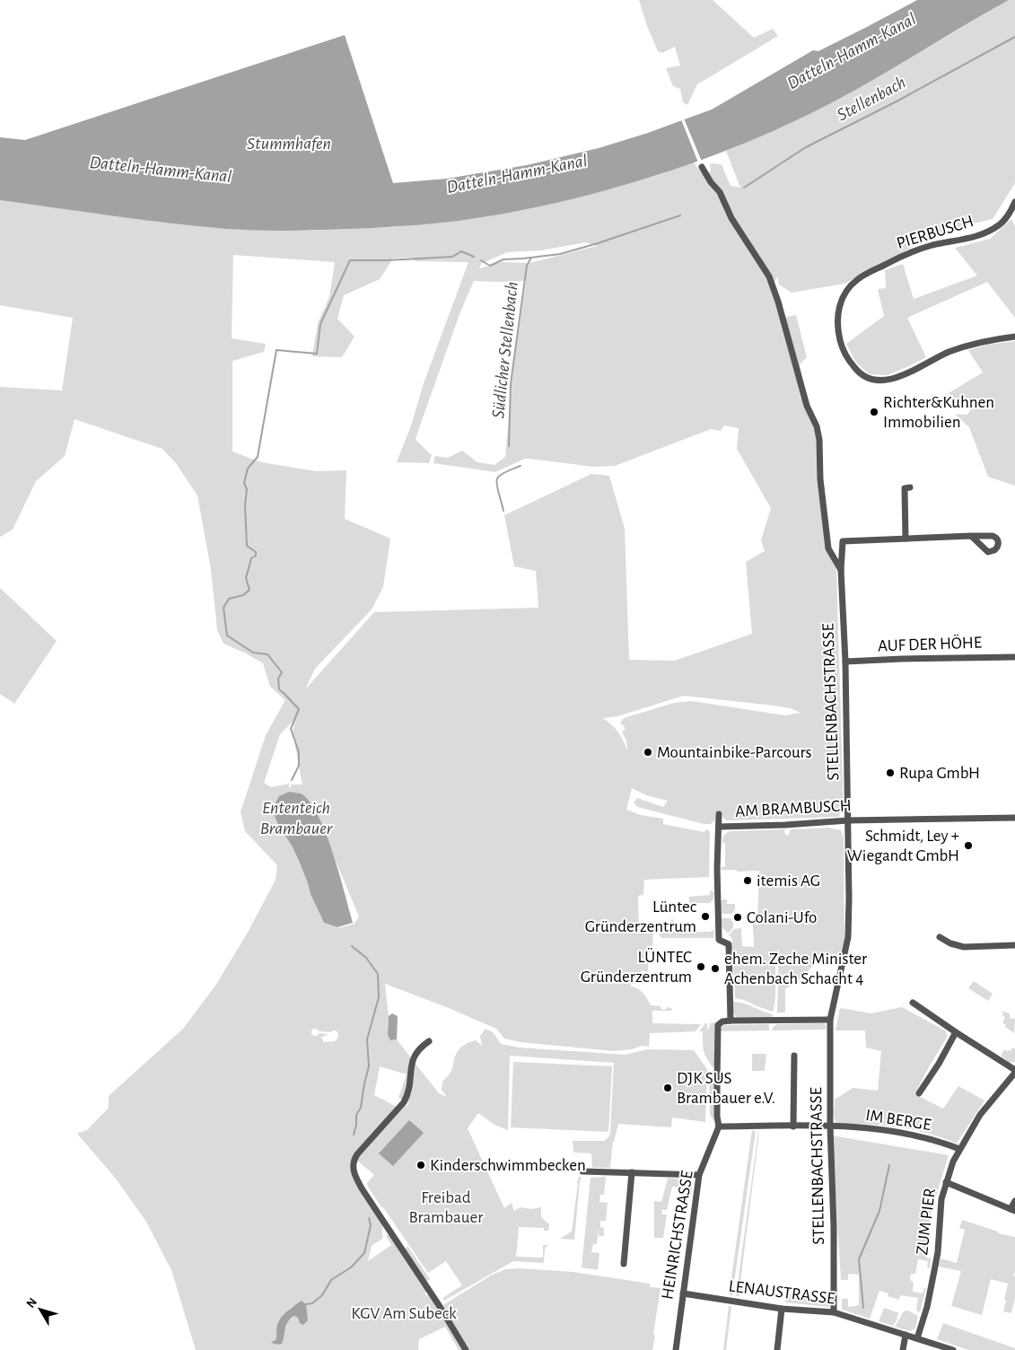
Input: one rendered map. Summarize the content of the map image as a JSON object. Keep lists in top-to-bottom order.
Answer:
{
  "streets": {
    "street": [
      "PIERBUSCH",
      "AUF DER HÖHE",
      "STELLENBACHSTRASSE",
      "AM BRAMBUSCH",
      "IM BERGE",
      "ZUM PIER",
      "HEINRICHSTRASSE",
      "LENAUSTRASSE"
    ]
  },
  "crossings": [
    ["AUF DER HÖHE", "STELLENBACHSTRASSE"],
    ["STELLENBACHSTRASSE", "AM BRAMBUSCH"],
    ["STELLENBACHSTRASSE", "IM BERGE"],
    ["STELLENBACHSTRASSE", "LENAUSTRASSE"],
    ["AM BRAMBUSCH", "HEINRICHSTRASSE"],
    ["IM BERGE", "ZUM PIER"],
    ["ZUM PIER", "LENAUSTRASSE"],
    ["HEINRICHSTRASSE", "LENAUSTRASSE"]
  ],
  "water": [
    "Datteln-Hamm-Kanal",
    "Stellenbach",
    "Stummhafen",
    "Südlicher Stellenbach",
    "Ententeich Brambauer"
  ],
  "parks": ["Freibad Brambauer", "KGV Am Subeck"],
  "places": [
    "Richter&Kuhnen Immobilien",
    "Mountainbike-Parcours",
    "Rupa GmbH",
    "Schmidt, Ley + Wiegandt GmbH",
    "itemis AG",
    "Lüntec Gründerzentrum",
    "Colani-Ufo",
    "LÜNTEC Gründerzentrum",
    "ehem. Zeche Minister Achenbach Schacht 4",
    "DJK SUS Brambauer e.V.",
    "Kinderschwimmbecken"
  ],
  "north": "top left"
}
